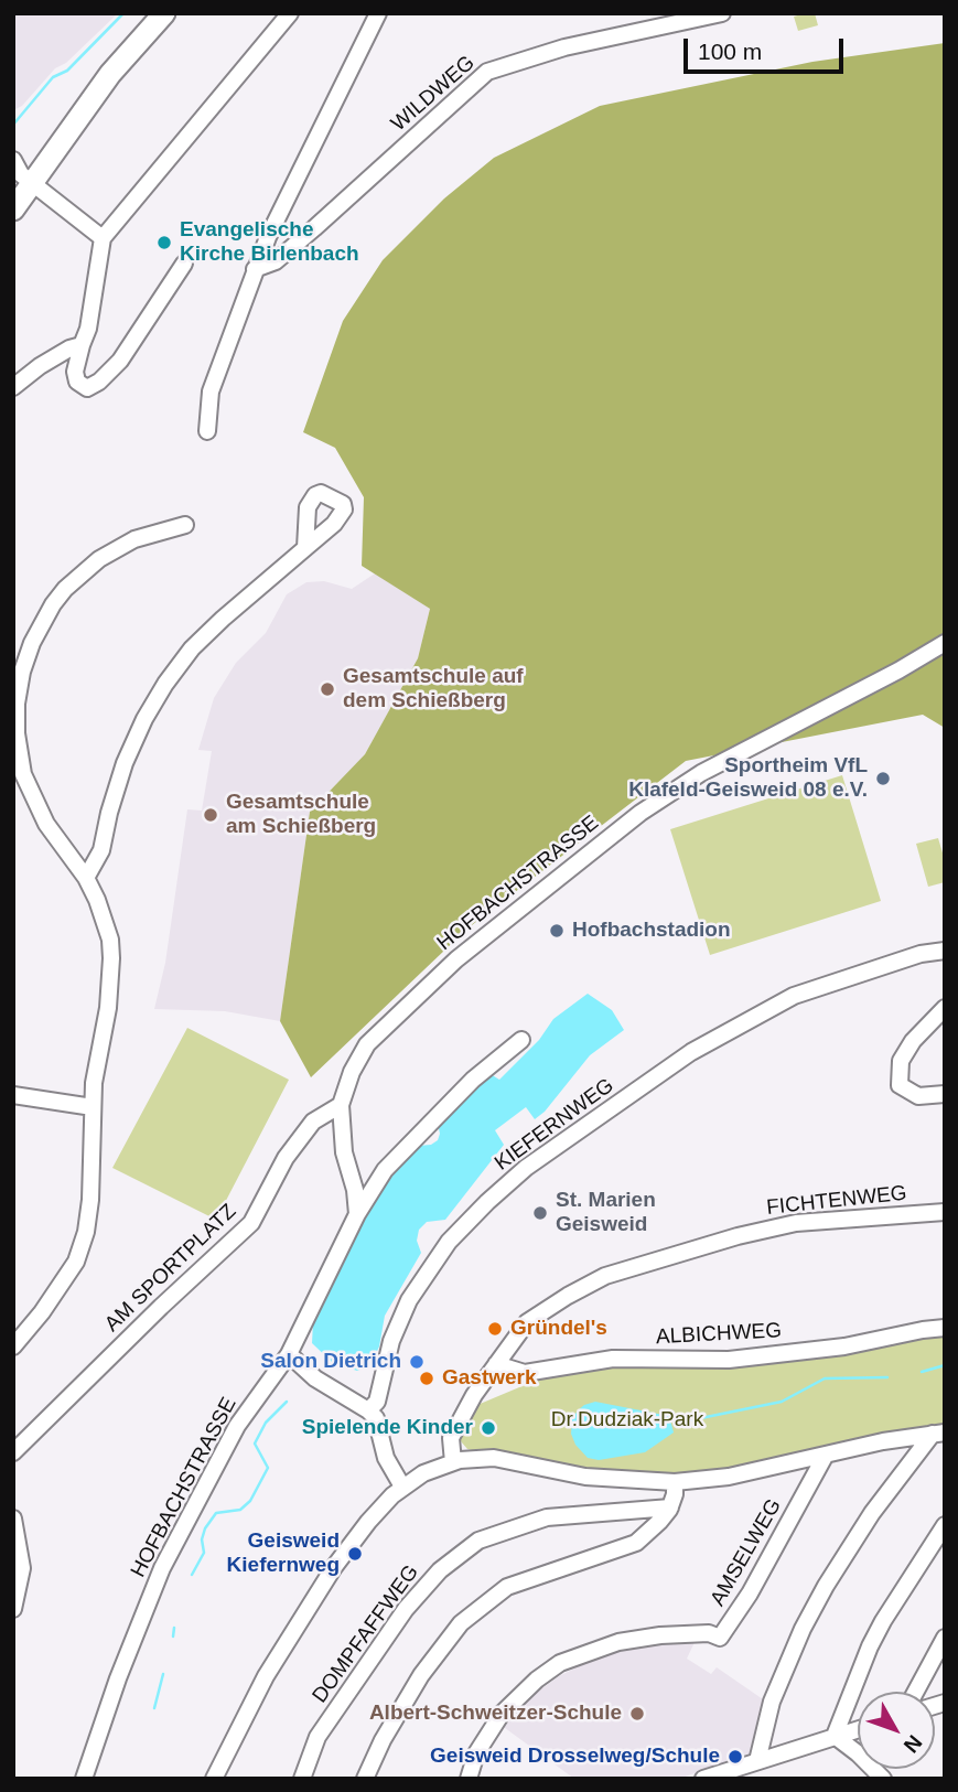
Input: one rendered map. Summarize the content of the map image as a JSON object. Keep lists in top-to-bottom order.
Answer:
{
  "streets": {
    "street": [
      "WILDWEG",
      "HOFBACHSTRASSE",
      "KIEFERNWEG",
      "FICHTENWEG",
      "AM SPORTPLATZ",
      "ALBICHWEG",
      "AMSELWEG",
      "DOMPFAFFWEG"
    ]
  },
  "crossings": [
    ["HOFBACHSTRASSE", "AM SPORTPLATZ"],
    ["FICHTENWEG", "ALBICHWEG"]
  ],
  "parks": ["Dr.Dudziak-Park"],
  "places": [
    "Evangelische Kirche Birlenbach",
    "Gesamtschule auf dem Schießberg",
    "Sportheim VfL Klafeld-Geisweid 08 e.V.",
    "Gesamtschule am Schießberg",
    "Hofbachstadion",
    "St. Marien Geisweid",
    "Gründel's",
    "Salon Dietrich",
    "Gastwerk",
    "Spielende Kinder",
    "Geisweid Kiefernweg",
    "Albert-Schweitzer-Schule",
    "Geisweid Drosselweg/Schule"
  ],
  "scale_bar": "100 m",
  "north": "bottom right"
}
